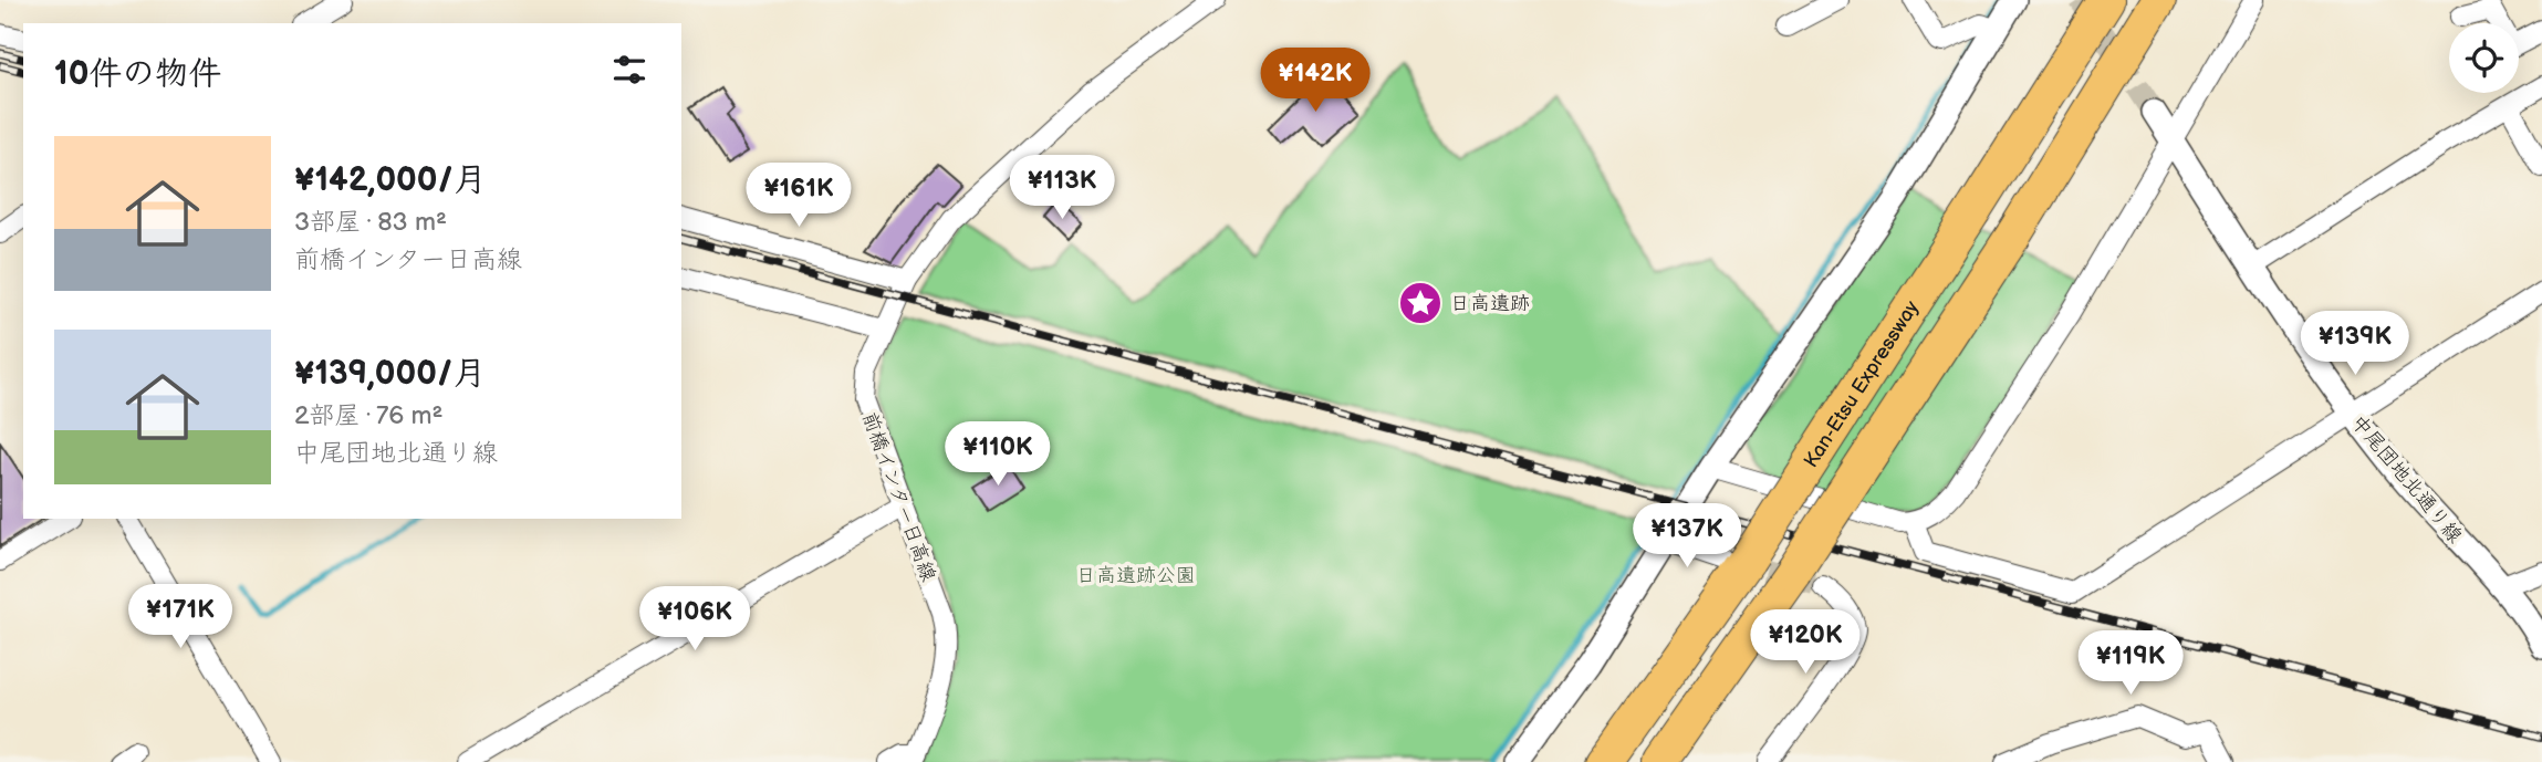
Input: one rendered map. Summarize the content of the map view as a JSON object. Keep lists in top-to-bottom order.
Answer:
{
  "streets": {
    "highway": ["Kan-Etsu Expressway"],
    "street": ["中尾団地北通り線", "前橋インター日高線"]
  },
  "parks": ["日高遺跡公園"],
  "places": {
    "place": ["日高遺跡"]
  },
  "page": {
    "heading": "10件の物件",
    "price": [
      "¥142K",
      "¥113K",
      "¥161K",
      "¥139K",
      "¥110K",
      "¥137K",
      "¥171K",
      "¥106K",
      "¥120K",
      "¥119K"
    ],
    "list": [
      {
        "name": "¥142,000/月",
        "note": "3部屋 · 83 m² · 前橋インター日高線"
      },
      {
        "name": "¥139,000/月",
        "note": "2部屋 · 76 m² · 中尾団地北通り線"
      }
    ]
  }
}
